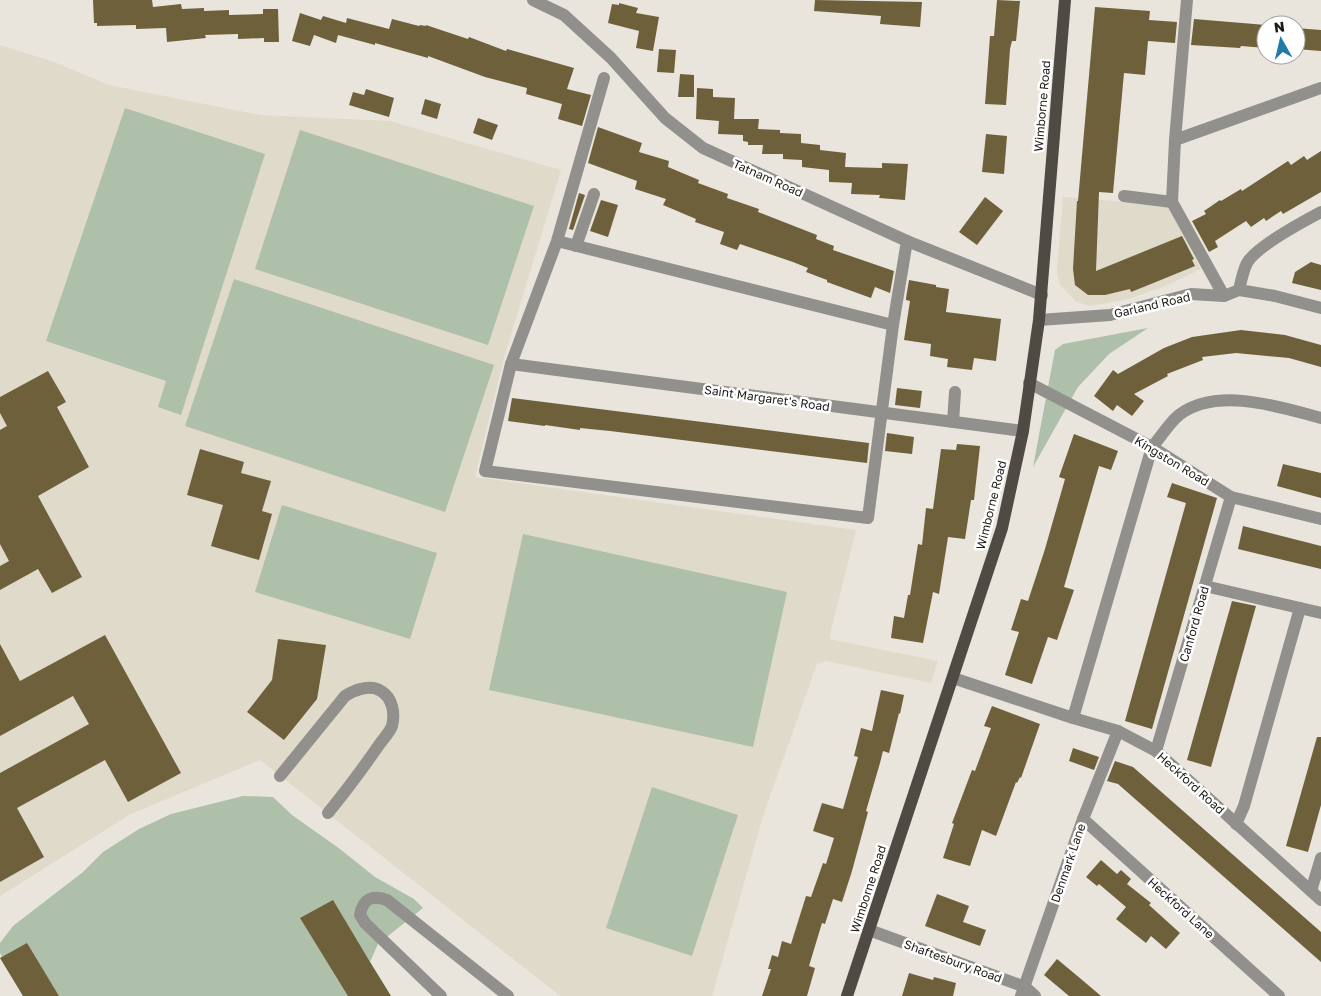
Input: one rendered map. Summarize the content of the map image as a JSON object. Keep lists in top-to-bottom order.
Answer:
{
  "streets": {
    "main road": ["Wimborne Road"],
    "street": [
      "Tatnam Road",
      "Garland Road",
      "Saint Margaret's Road",
      "Kingston Road",
      "Canford Road",
      "Heckford Road",
      "Denmark Lane",
      "Heckford Lane",
      "Shaftesbury Road"
    ]
  },
  "crossings": [
    ["Wimborne Road", "Tatnam Road"],
    ["Wimborne Road", "Garland Road"],
    ["Wimborne Road", "Saint Margaret's Road"],
    ["Wimborne Road", "Kingston Road"],
    ["Wimborne Road", "Heckford Road"],
    ["Wimborne Road", "Shaftesbury Road"],
    ["Kingston Road", "Canford Road"],
    ["Canford Road", "Heckford Road"],
    ["Heckford Road", "Denmark Lane"],
    ["Denmark Lane", "Heckford Lane"],
    ["Denmark Lane", "Shaftesbury Road"]
  ],
  "north": "top"
}
